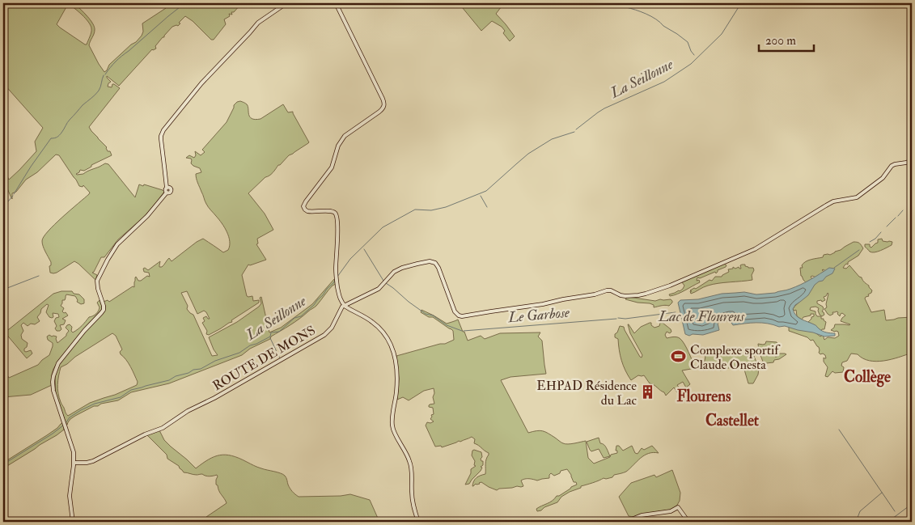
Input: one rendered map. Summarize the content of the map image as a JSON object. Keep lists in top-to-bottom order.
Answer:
{
  "streets": {
    "street": ["ROUTE DE MONS"]
  },
  "districts": ["Collège", "Flourens", "Castellet"],
  "water": ["La Seillonne", "Le Garbose", "Lac de Flourens"],
  "places": {
    "sports": ["Complexe sportif Claude Onesta"],
    "building": ["EHPAD Résidence du Lac"]
  },
  "scale_bar": "200 m"
}
